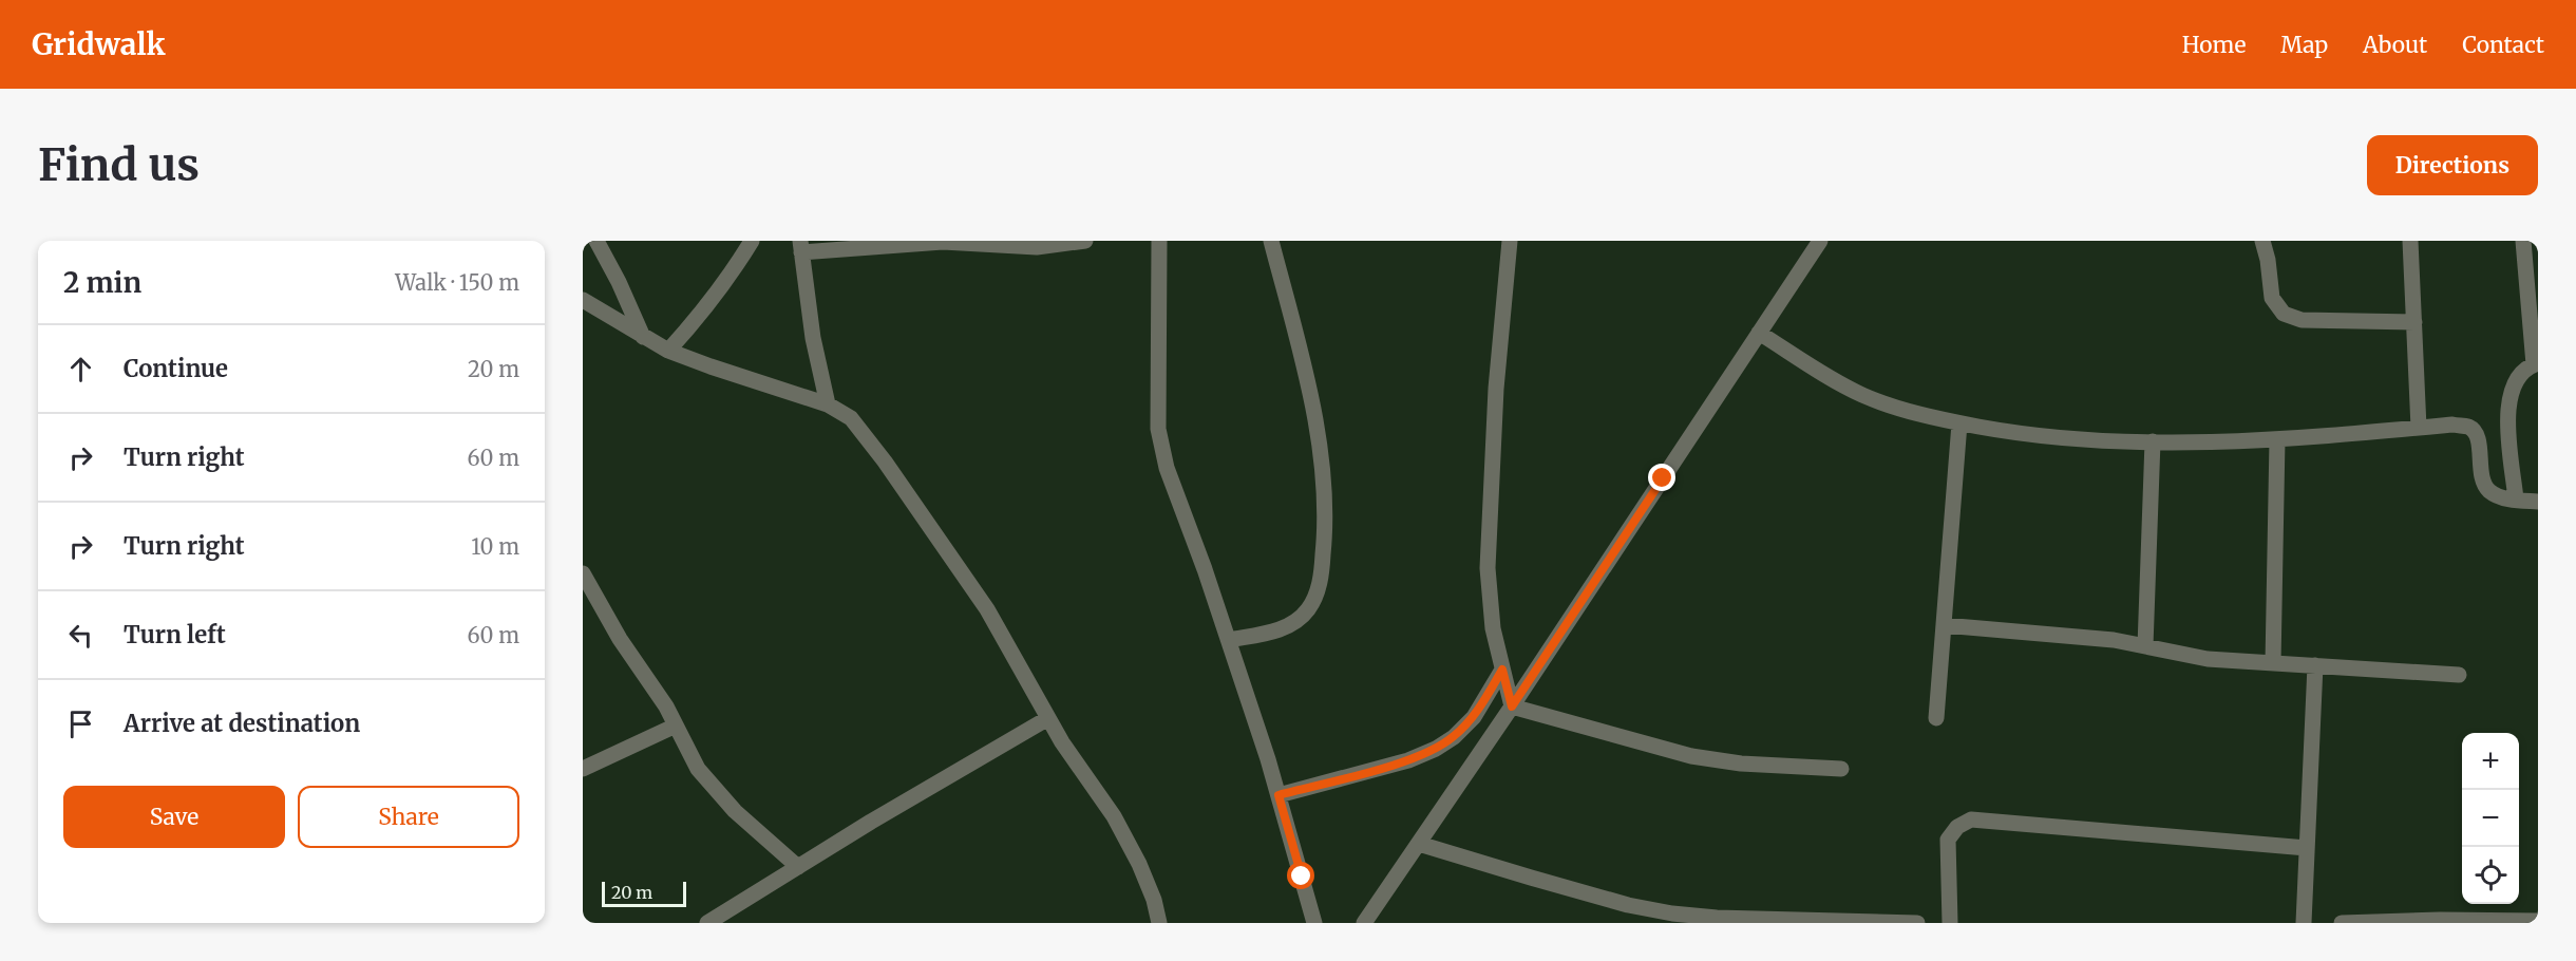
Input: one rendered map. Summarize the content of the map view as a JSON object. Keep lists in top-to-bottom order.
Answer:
{
  "scale_bar": "20 m",
  "page": {
    "header": "Gridwalk",
    "nav": [
      "Home",
      "Map",
      "About",
      "Contact"
    ],
    "buttons": [
      "Directions",
      ["Save", "Share"]
    ],
    "title": "Find us",
    "heading": ["2 min", "Walk · 150 m"],
    "list": [
      ["Continue", "20 m"],
      ["Turn right", "60 m"],
      ["Turn right", "10 m"],
      ["Turn left", "60 m"],
      "Arrive at destination"
    ],
    "map_buttons": ["+", "−"],
    "scale": "20 m"
  }
}
